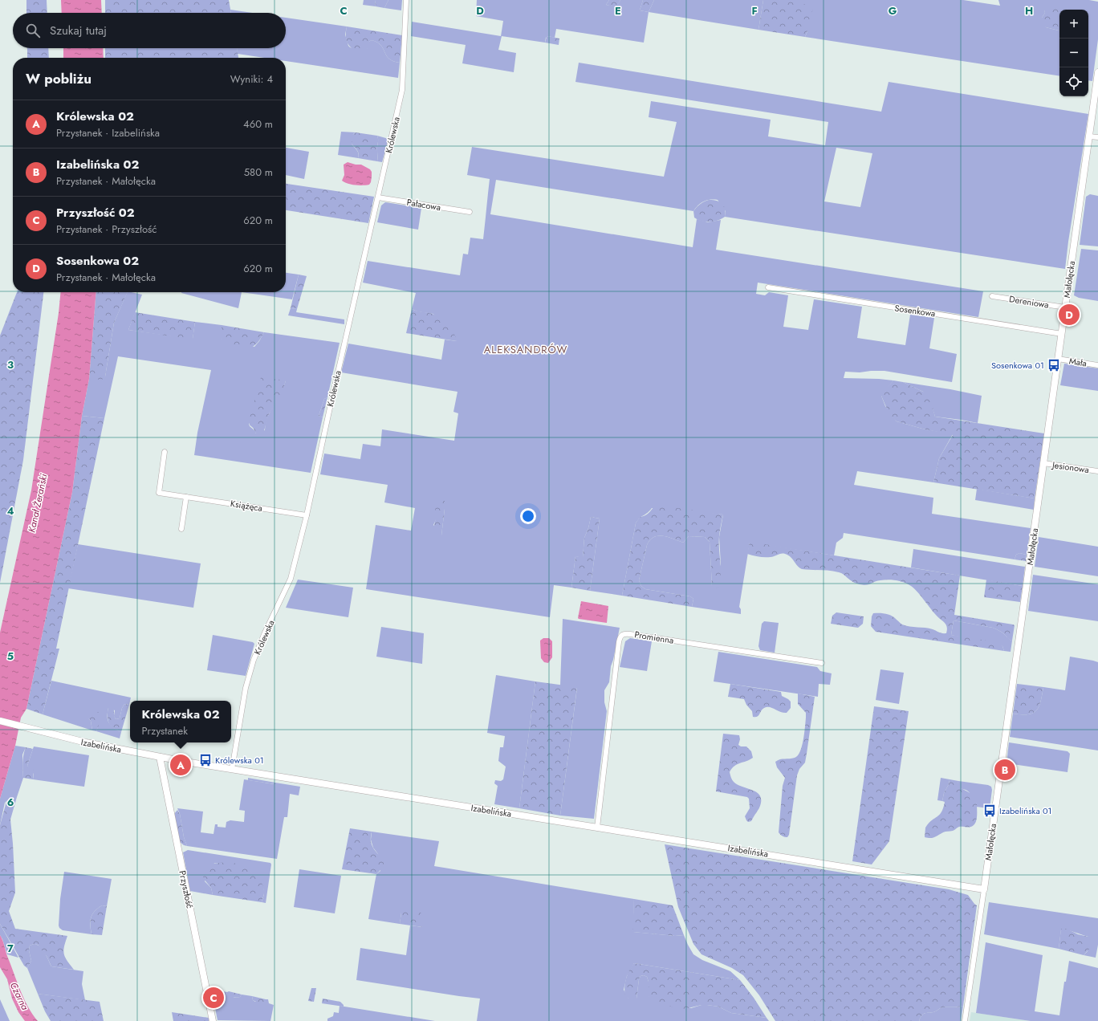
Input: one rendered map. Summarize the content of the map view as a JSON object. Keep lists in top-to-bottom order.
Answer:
{
  "streets": {
    "street": [
      "Królewska",
      "Pałacowa",
      "Małołęcka",
      "Dereniowa",
      "Sosenkowa",
      "Mała",
      "Jesionowa",
      "Książęca",
      "Promienna",
      "Izabelińska",
      "Przyszłość"
    ]
  },
  "crossings": [
    ["Królewska", "Pałacowa"],
    ["Królewska", "Książęca"],
    ["Królewska", "Izabelińska"],
    ["Małołęcka", "Dereniowa"],
    ["Małołęcka", "Sosenkowa"],
    ["Małołęcka", "Mała"],
    ["Małołęcka", "Jesionowa"],
    ["Małołęcka", "Izabelińska"],
    ["Promienna", "Izabelińska"],
    ["Izabelińska", "Przyszłość"]
  ],
  "districts": ["ALEKSANDRÓW"],
  "water": ["Kanał Żerański", "Czarna"],
  "places": {
    "bus stop": ["Sosenkowa 01", "Królewska 01", "Izabelińska 01"]
  },
  "page": {
    "map_buttons": ["+", "−"],
    "search": "Szukaj tutaj",
    "heading": ["W pobliżu", "Wyniki: 4"],
    "list": [
      {
        "mark": "A",
        "name": "Królewska 02",
        "note": "Przystanek · Izabelińska",
        "value": "460 m"
      },
      {
        "mark": "B",
        "name": "Izabelińska 02",
        "note": "Przystanek · Małołęcka",
        "value": "580 m"
      },
      {
        "mark": "C",
        "name": "Przyszłość 02",
        "note": "Przystanek · Przyszłość",
        "value": "620 m"
      },
      {
        "mark": "D",
        "name": "Sosenkowa 02",
        "note": "Przystanek · Małołęcka",
        "value": "620 m"
      }
    ],
    "pins": [
      "D",
      "A",
      "B",
      "C"
    ],
    "popup": ["Królewska 02", "Przystanek"]
  },
  "grid": {
    "columns": [
      "C",
      "D",
      "E",
      "F",
      "G",
      "H"
    ],
    "rows": [
      "3",
      "4",
      "5",
      "6",
      "7"
    ]
  }
}
